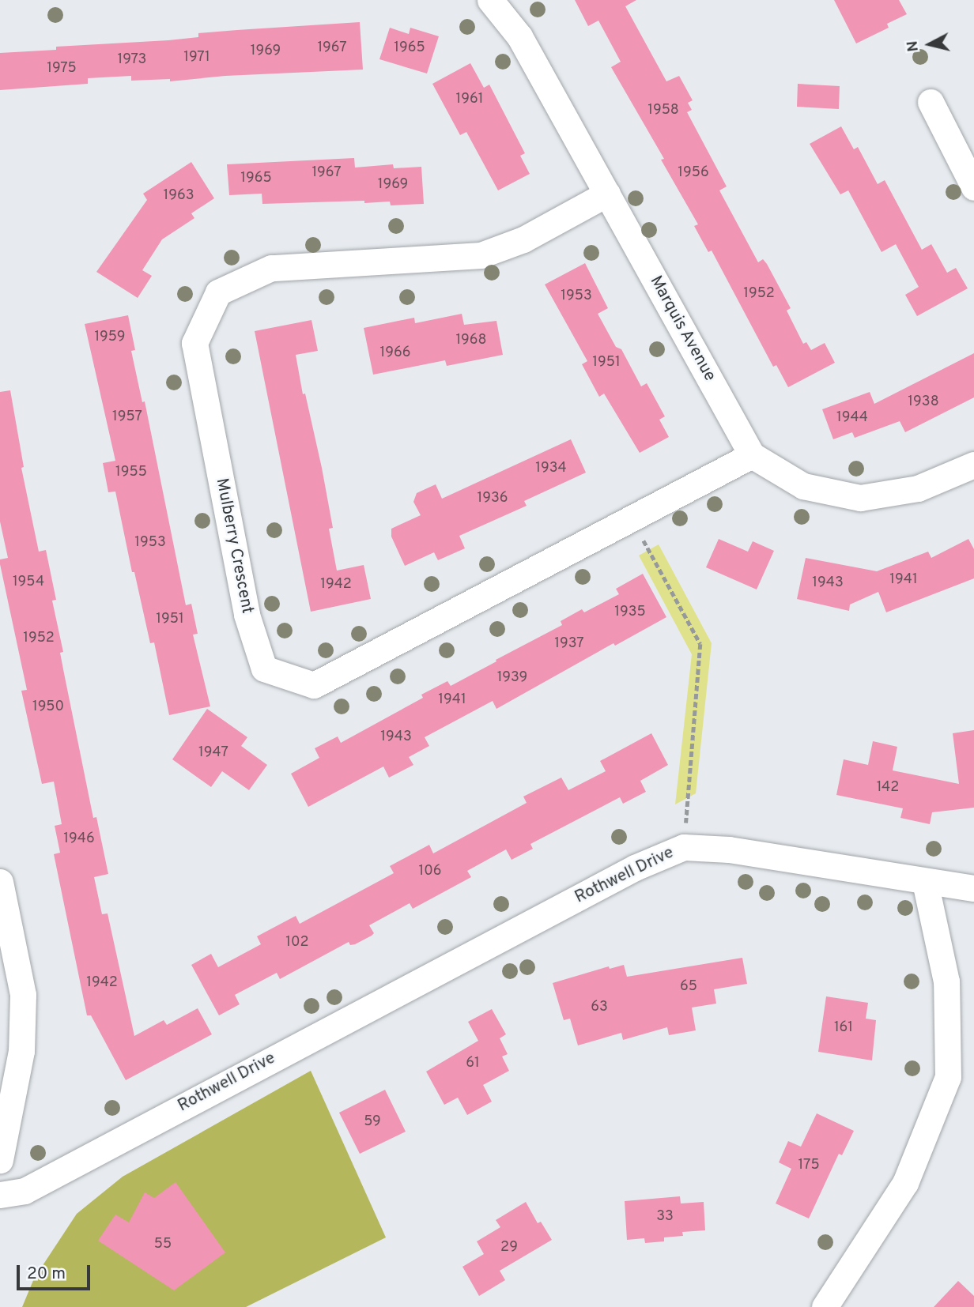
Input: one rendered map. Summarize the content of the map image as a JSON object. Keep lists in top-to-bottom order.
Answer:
{
  "streets": {
    "street": ["Marquis Avenue", "Mulberry Crescent", "Rothwell Drive"]
  },
  "crossings": [
    ["Marquis Avenue", "Mulberry Crescent"]
  ],
  "house_numbers": [
    "1967",
    "1965",
    "1969",
    "1971",
    "1973",
    "1975",
    "1961",
    "1958",
    "1967",
    "1956",
    "1965",
    "1969",
    "1963",
    "1952",
    "1953",
    "1959",
    "1968",
    "1966",
    "1951",
    "1938",
    "1957",
    "1944",
    "1934",
    "1955",
    "1936",
    "1953",
    "1941",
    "1954",
    "1943",
    "1942",
    "1935",
    "1951",
    "1952",
    "1937",
    "1939",
    "1941",
    "1950",
    "1943",
    "1947",
    "142",
    "1946",
    "106",
    "102",
    "1942",
    "65",
    "63",
    "161",
    "61",
    "59",
    "175",
    "33",
    "55",
    "29"
  ],
  "scale_bar": "20 m",
  "north": "left"
}
